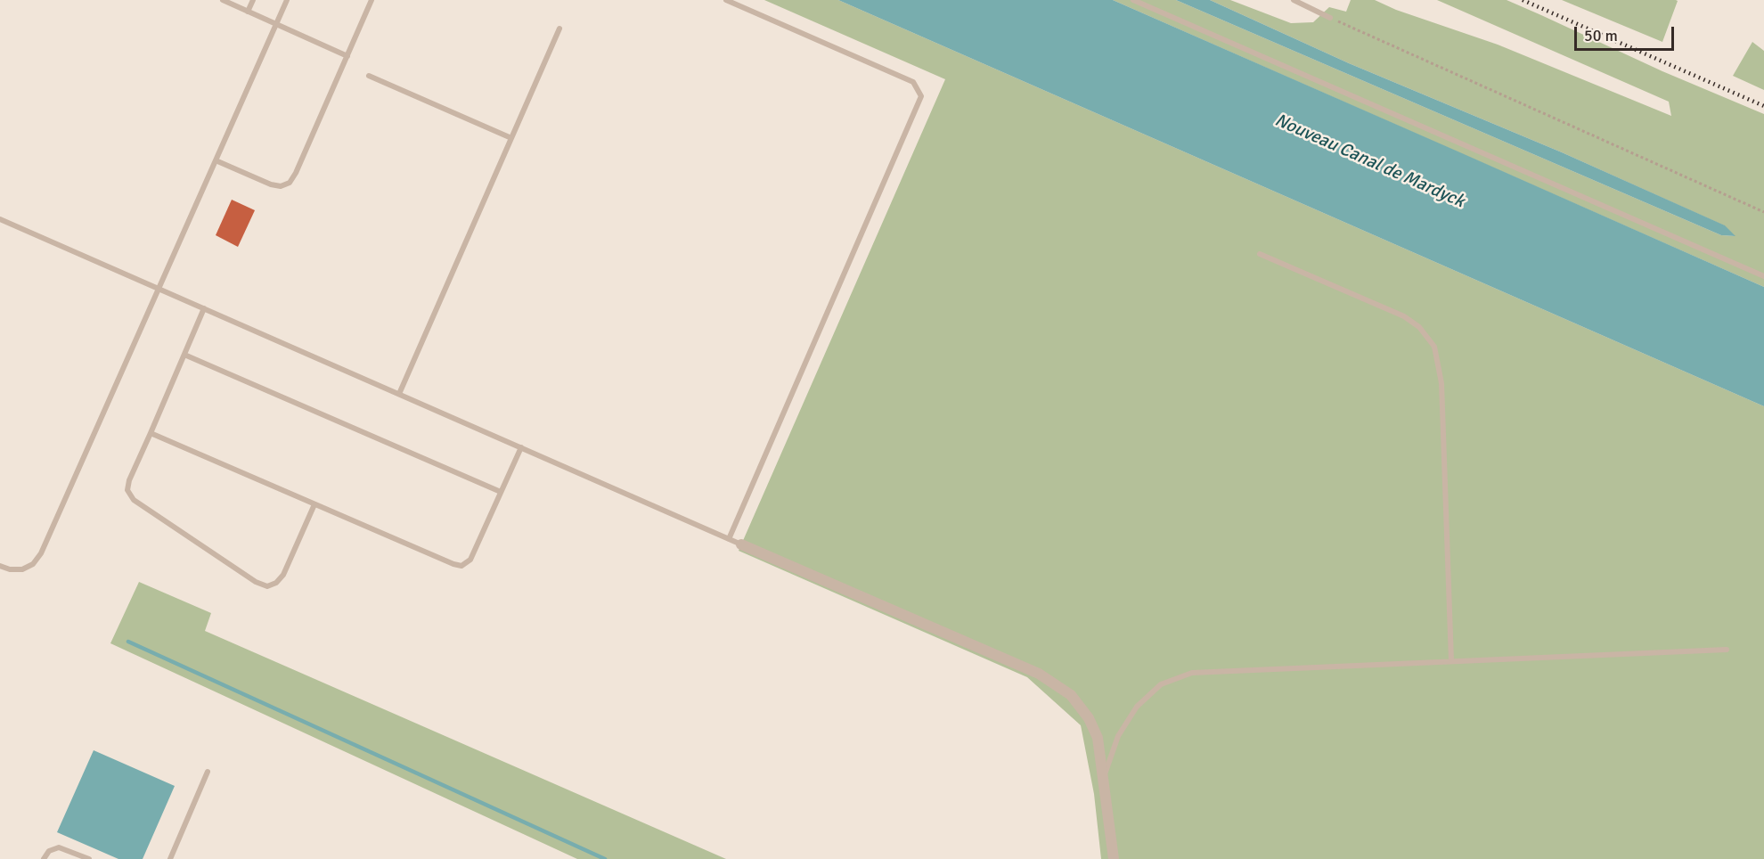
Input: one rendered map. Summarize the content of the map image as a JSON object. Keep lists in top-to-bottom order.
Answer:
{
  "water": ["Nouveau Canal de Mardyck"],
  "scale_bar": "50 m"
}
